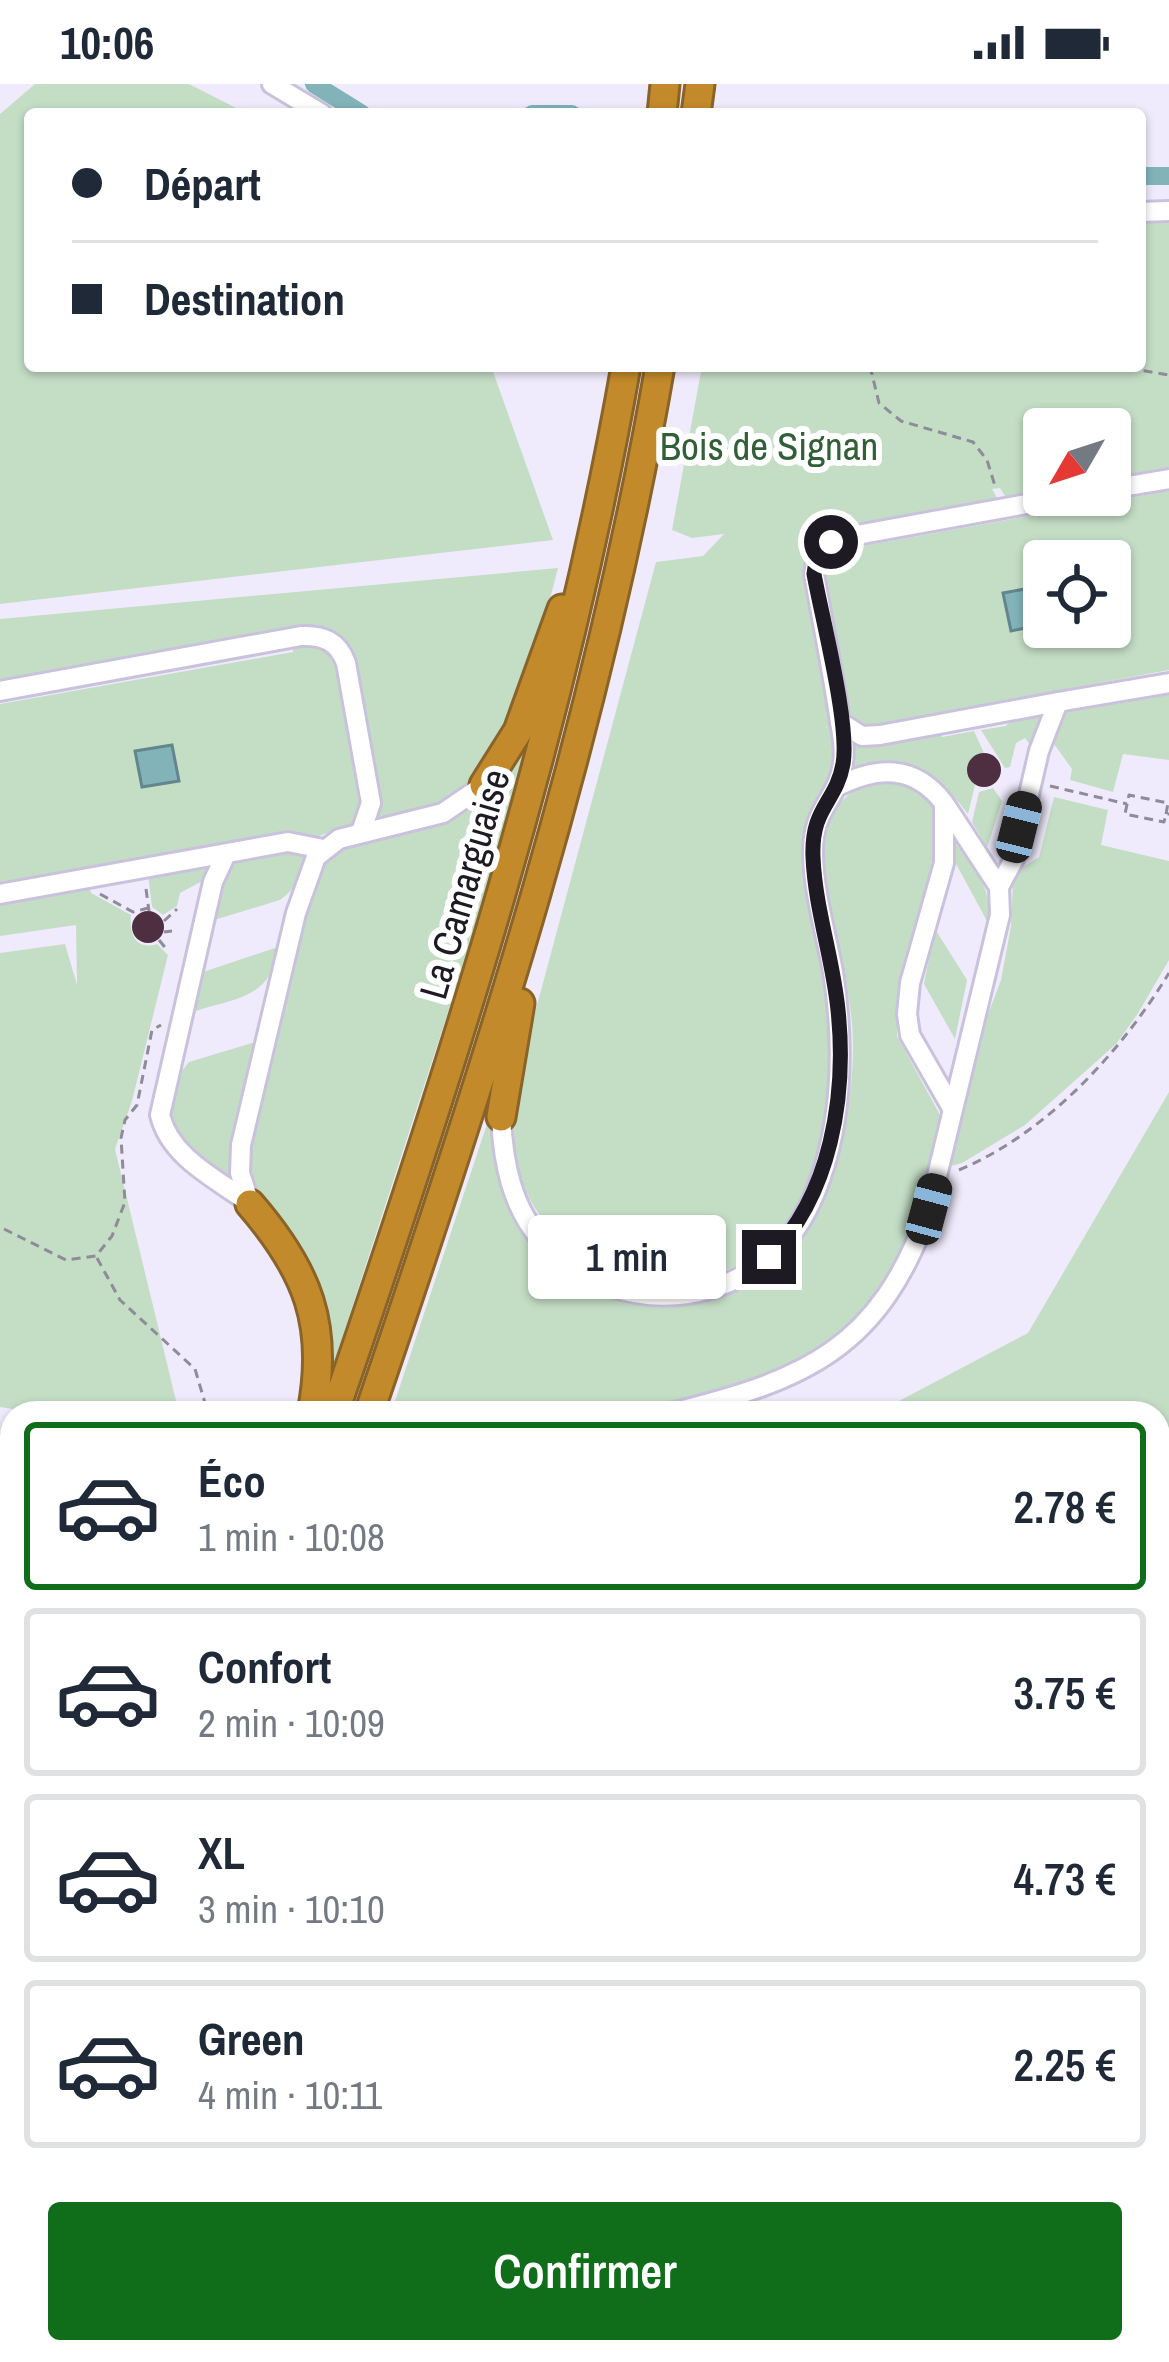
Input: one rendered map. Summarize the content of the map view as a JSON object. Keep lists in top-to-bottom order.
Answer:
{
  "streets": {
    "highway": ["La Camarguaise"]
  },
  "parks": ["Bois de Signan"],
  "north": "bottom left",
  "page": {
    "status": "10:06",
    "banner": ["Départ", "Destination"],
    "bubble": "1 min",
    "list": [
      {
        "name": "Éco",
        "note": "1 min · 10:08",
        "value": "2.78 €"
      },
      {
        "name": "Confort",
        "note": "2 min · 10:09",
        "value": "3.75 €"
      },
      {
        "name": "XL",
        "note": "3 min · 10:10",
        "value": "4.73 €"
      },
      {
        "name": "Green",
        "note": "4 min · 10:11",
        "value": "2.25 €"
      }
    ],
    "buttons": "Confirmer"
  }
}
